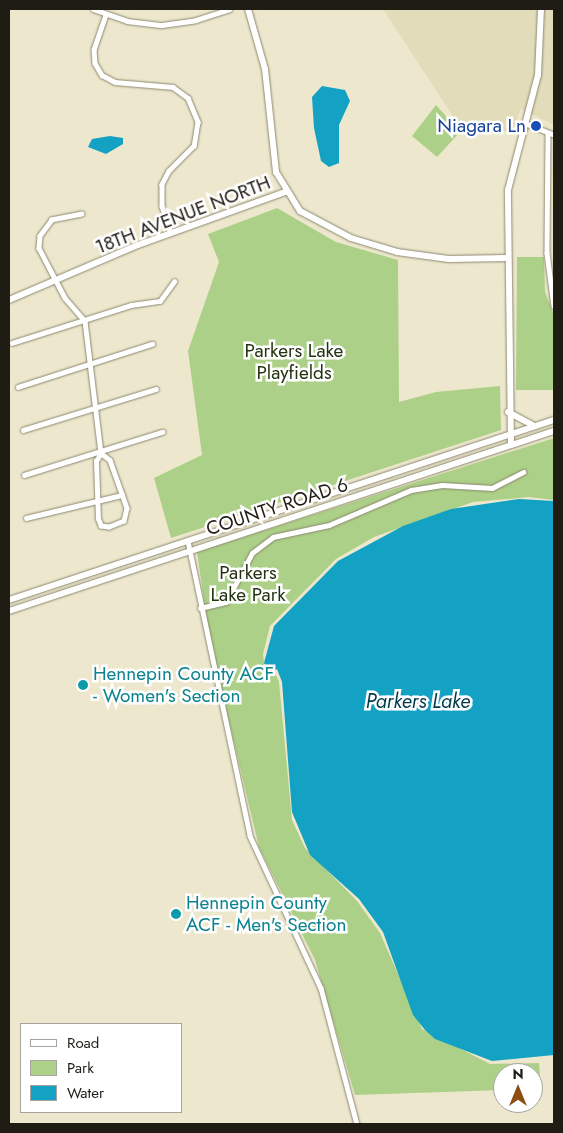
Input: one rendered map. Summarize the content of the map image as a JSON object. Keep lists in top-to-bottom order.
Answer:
{
  "streets": {
    "main road": ["18TH AVENUE NORTH", "COUNTY ROAD 6"]
  },
  "water": ["Parkers Lake"],
  "parks": ["Parkers Lake Playfields", "Parkers Lake Park"],
  "places": ["Niagara Ln", "Hennepin County ACF - Women's Section", "Hennepin County ACF - Men's Section"],
  "legend": ["Road", "Park", "Water"],
  "north": "top"
}
